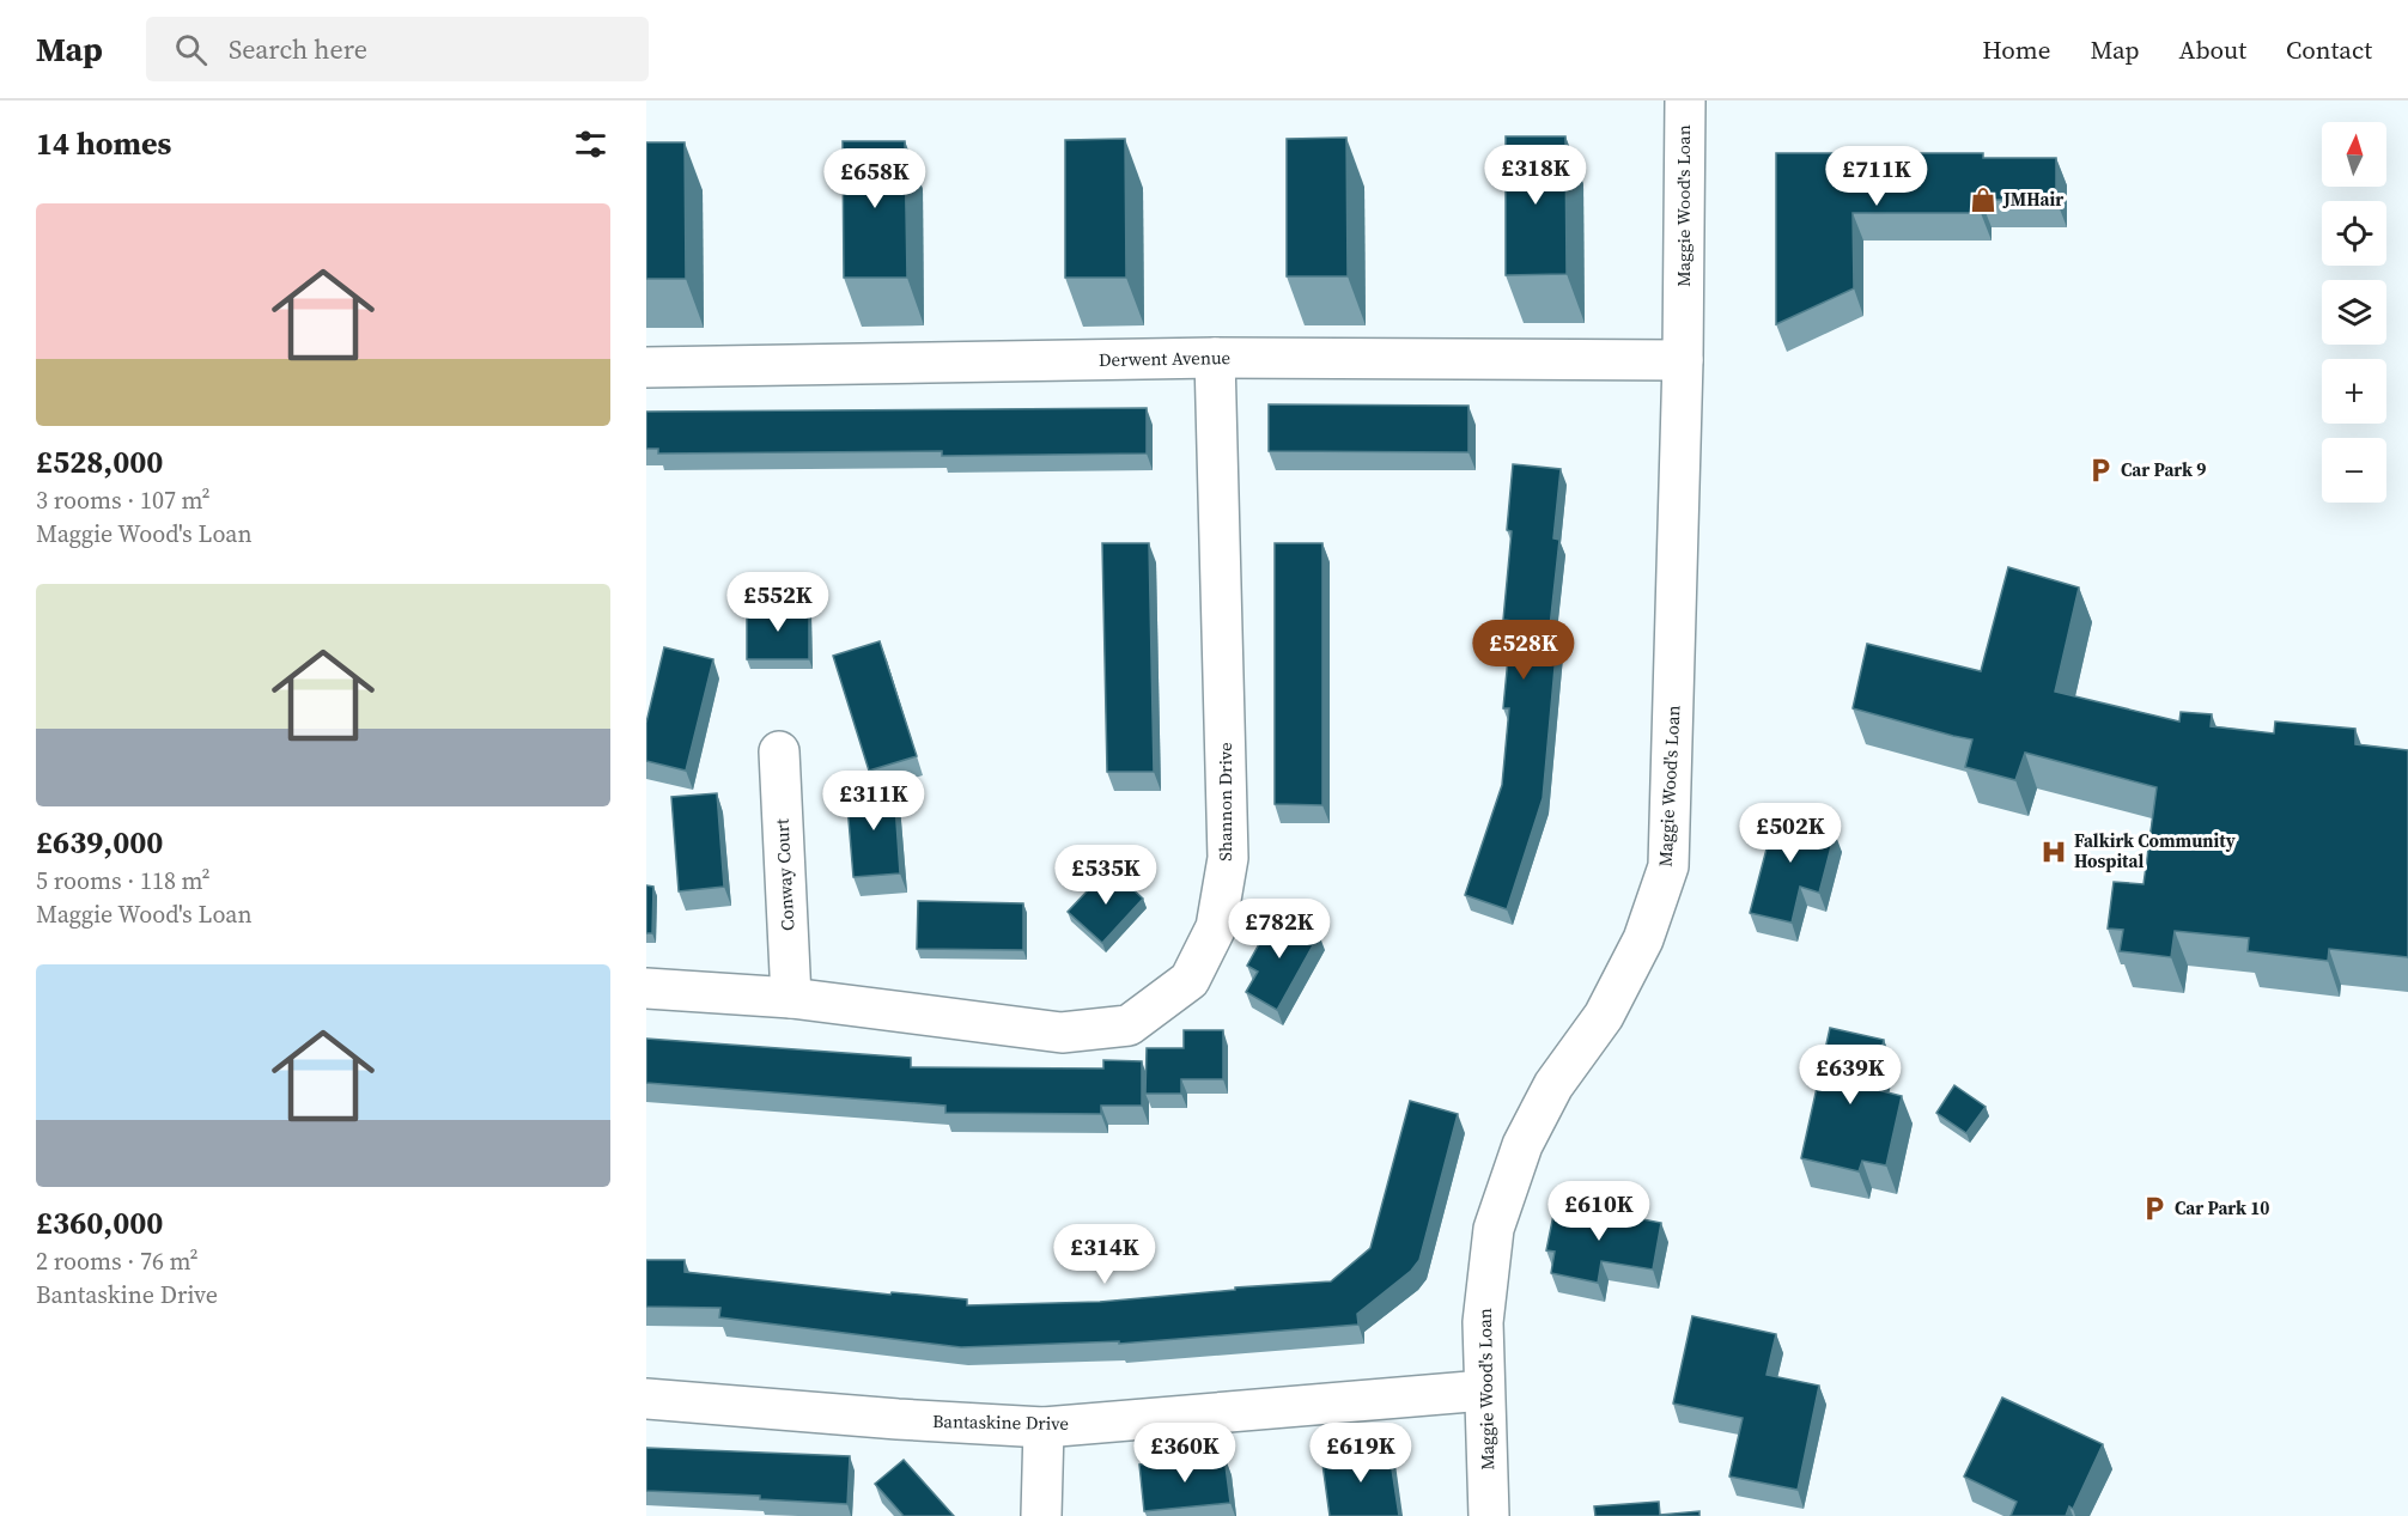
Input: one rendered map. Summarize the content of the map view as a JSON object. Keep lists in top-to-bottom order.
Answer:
{
  "streets": {
    "street": [
      "Maggie Wood's Loan",
      "Derwent Avenue",
      "Shannon Drive",
      "Conway Court",
      "Bantaskine Drive"
    ]
  },
  "crossings": [
    ["Maggie Wood's Loan", "Derwent Avenue"],
    ["Maggie Wood's Loan", "Bantaskine Drive"],
    ["Derwent Avenue", "Shannon Drive"],
    ["Shannon Drive", "Conway Court"]
  ],
  "places": {
    "shop": ["JMHair"],
    "parking": ["Car Park 9", "Car Park 10"],
    "hospital": ["Falkirk Community Hospital"]
  },
  "north": "top",
  "page": {
    "header": "Map",
    "search": "Search here",
    "nav": [
      "Home",
      "Map",
      "About",
      "Contact"
    ],
    "heading": "14 homes",
    "map_buttons": ["+", "−"],
    "price": [
      "£318K",
      "£711K",
      "£658K",
      "£552K",
      "£528K",
      "£311K",
      "£502K",
      "£535K",
      "£782K",
      "£639K",
      "£610K",
      "£314K",
      "£360K",
      "£619K"
    ],
    "list": [
      {
        "name": "£528,000",
        "note": "3 rooms · 107 m² · Maggie Wood's Loan"
      },
      {
        "name": "£639,000",
        "note": "5 rooms · 118 m² · Maggie Wood's Loan"
      },
      {
        "name": "£360,000",
        "note": "2 rooms · 76 m² · Bantaskine Drive"
      }
    ]
  }
}
